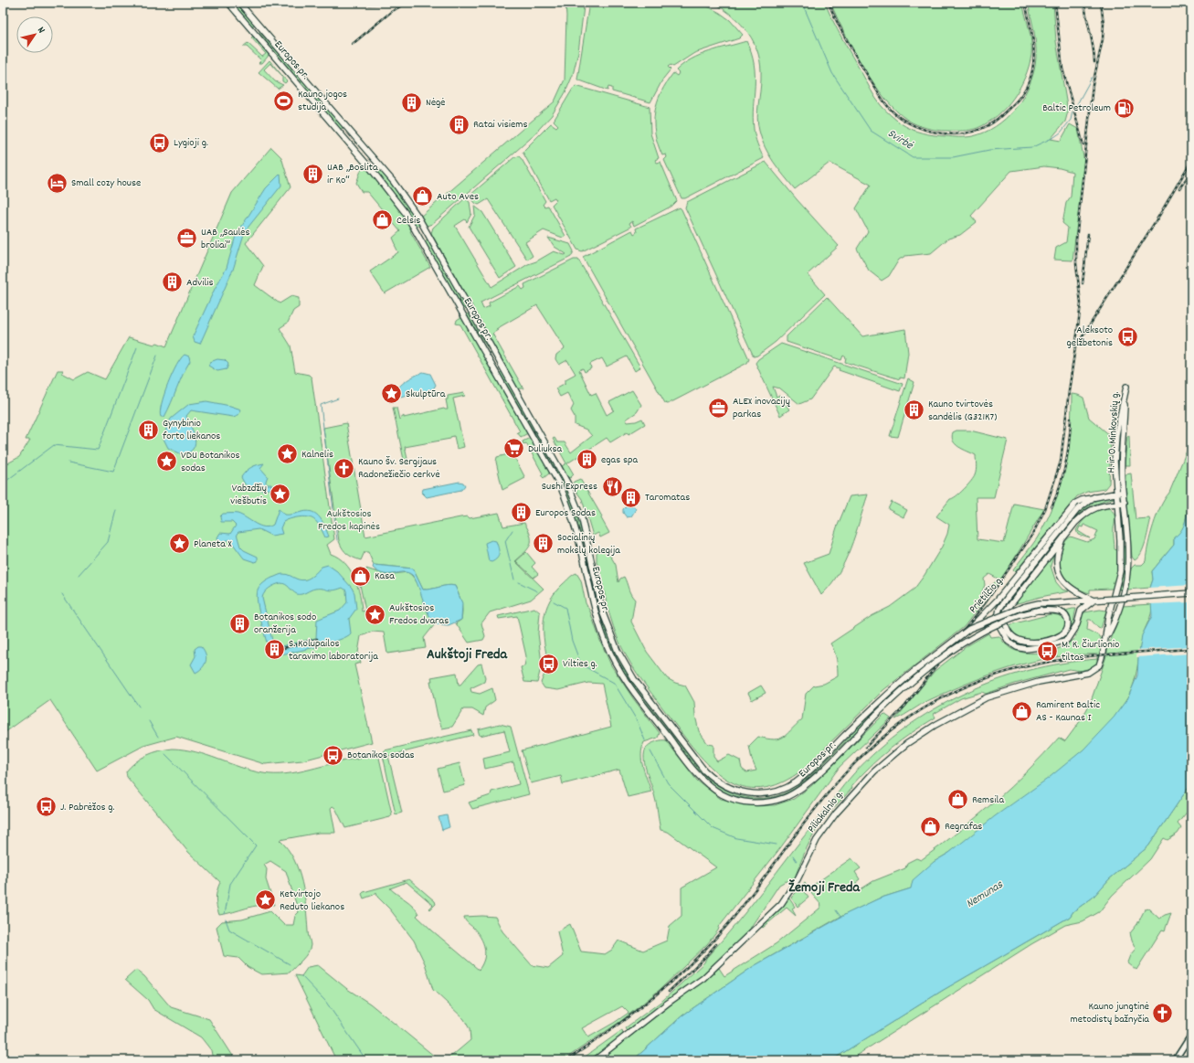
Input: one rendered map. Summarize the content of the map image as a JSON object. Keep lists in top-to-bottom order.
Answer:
{
  "streets": {
    "main road": [
      "Europos pr.",
      "H. ir O. Minkovskių g.",
      "Prietilčio g.",
      "Piliakalnio g."
    ]
  },
  "crossings": [
    ["Europos pr.", "Prietilčio g."],
    ["H. ir O. Minkovskių g.", "Prietilčio g."],
    ["H. ir O. Minkovskių g.", "Piliakalnio g."]
  ],
  "districts": ["Aukštoji Freda", "Žemoji Freda"],
  "water": ["Svirbė", "Nemunas"],
  "parks": ["Aukštosios Fredos kapinės"],
  "places": {
    "sports": ["Kauno jogos studija"],
    "building": [
      "Nėgė",
      "Ratai visiems",
      "UAB „Boslita ir Ko“",
      "Advilis",
      "Kauno tvirtovės sandėlis (G321K7)",
      "Gynybinio forto liekanos",
      "egas spa",
      "Taromatas",
      "Europos Sodas",
      "Socialinių mokslų kolegija",
      "Botanikos sodo oranžerija",
      "S. Kolupailos taravimo laboratorija"
    ],
    "fuel station": ["Baltic Petroleum"],
    "bus stop": [
      "Lygioji g.",
      "Aleksoto gelžbetonis",
      "M. K. Čiurlionio tiltas",
      "Vilties g.",
      "Botanikos sodas",
      "J. Pabrėžos g."
    ],
    "hotel": ["Small cozy house"],
    "shop": [
      "Auto Aves",
      "Celsis",
      "Kasa",
      "Ramirent Baltic AS - Kaunas I",
      "Remsila",
      "Regrafas"
    ],
    "office": ["UAB „Saulės broliai“", "ALEX inovacijų parkas"],
    "place": [
      "Skulptūra",
      "Kalnelis",
      "VDU Botanikos sodas",
      "Vabzdžių viešbutis",
      "Planeta X",
      "Aukštosios Fredos dvaras",
      "Ketvirtojo Reduto liekanos"
    ],
    "supermarket": ["Duliuksa"],
    "church": ["Kauno Šv. Sergijaus Radonežiečio cerkvė", "Kauno jungtinė metodistų bažnyčia"],
    "restaurant": ["Sushi Express"]
  },
  "north": "top right"
}
